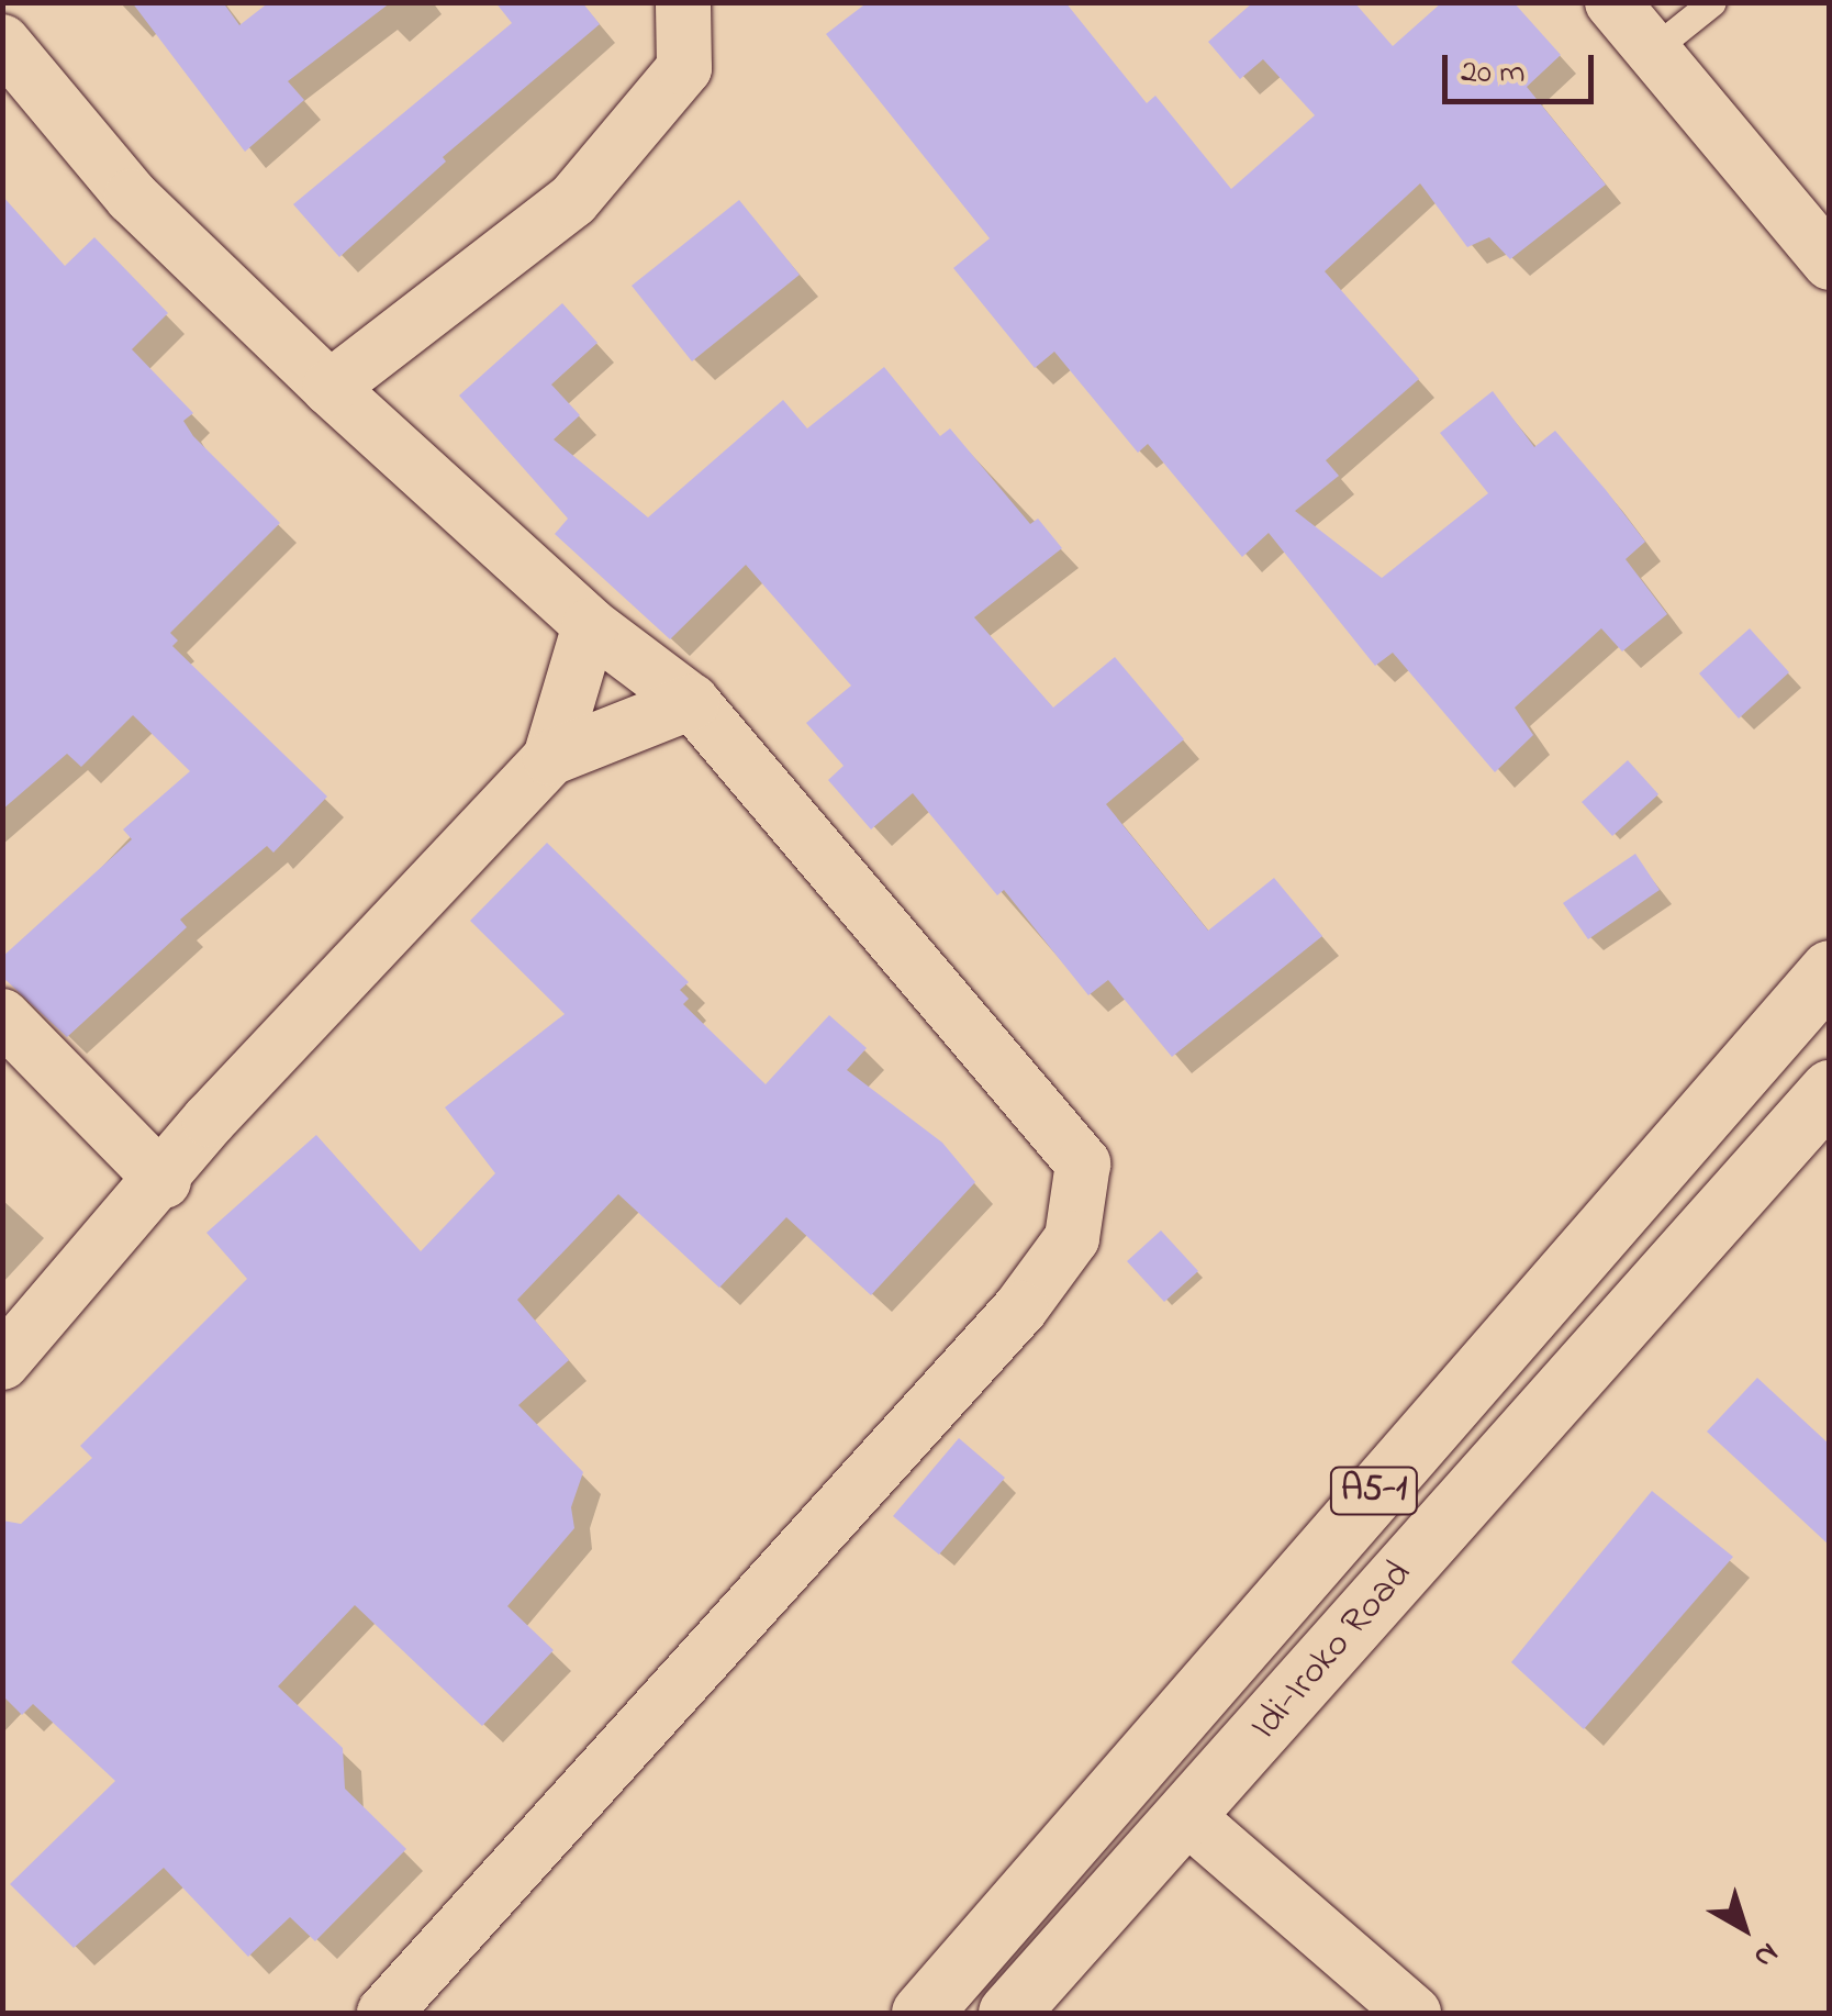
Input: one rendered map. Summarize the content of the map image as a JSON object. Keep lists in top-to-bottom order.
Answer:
{
  "streets": {
    "highway": ["A5-1", "Idi-Iroko Road"]
  },
  "scale_bar": "20 m",
  "north": "bottom right"
}
